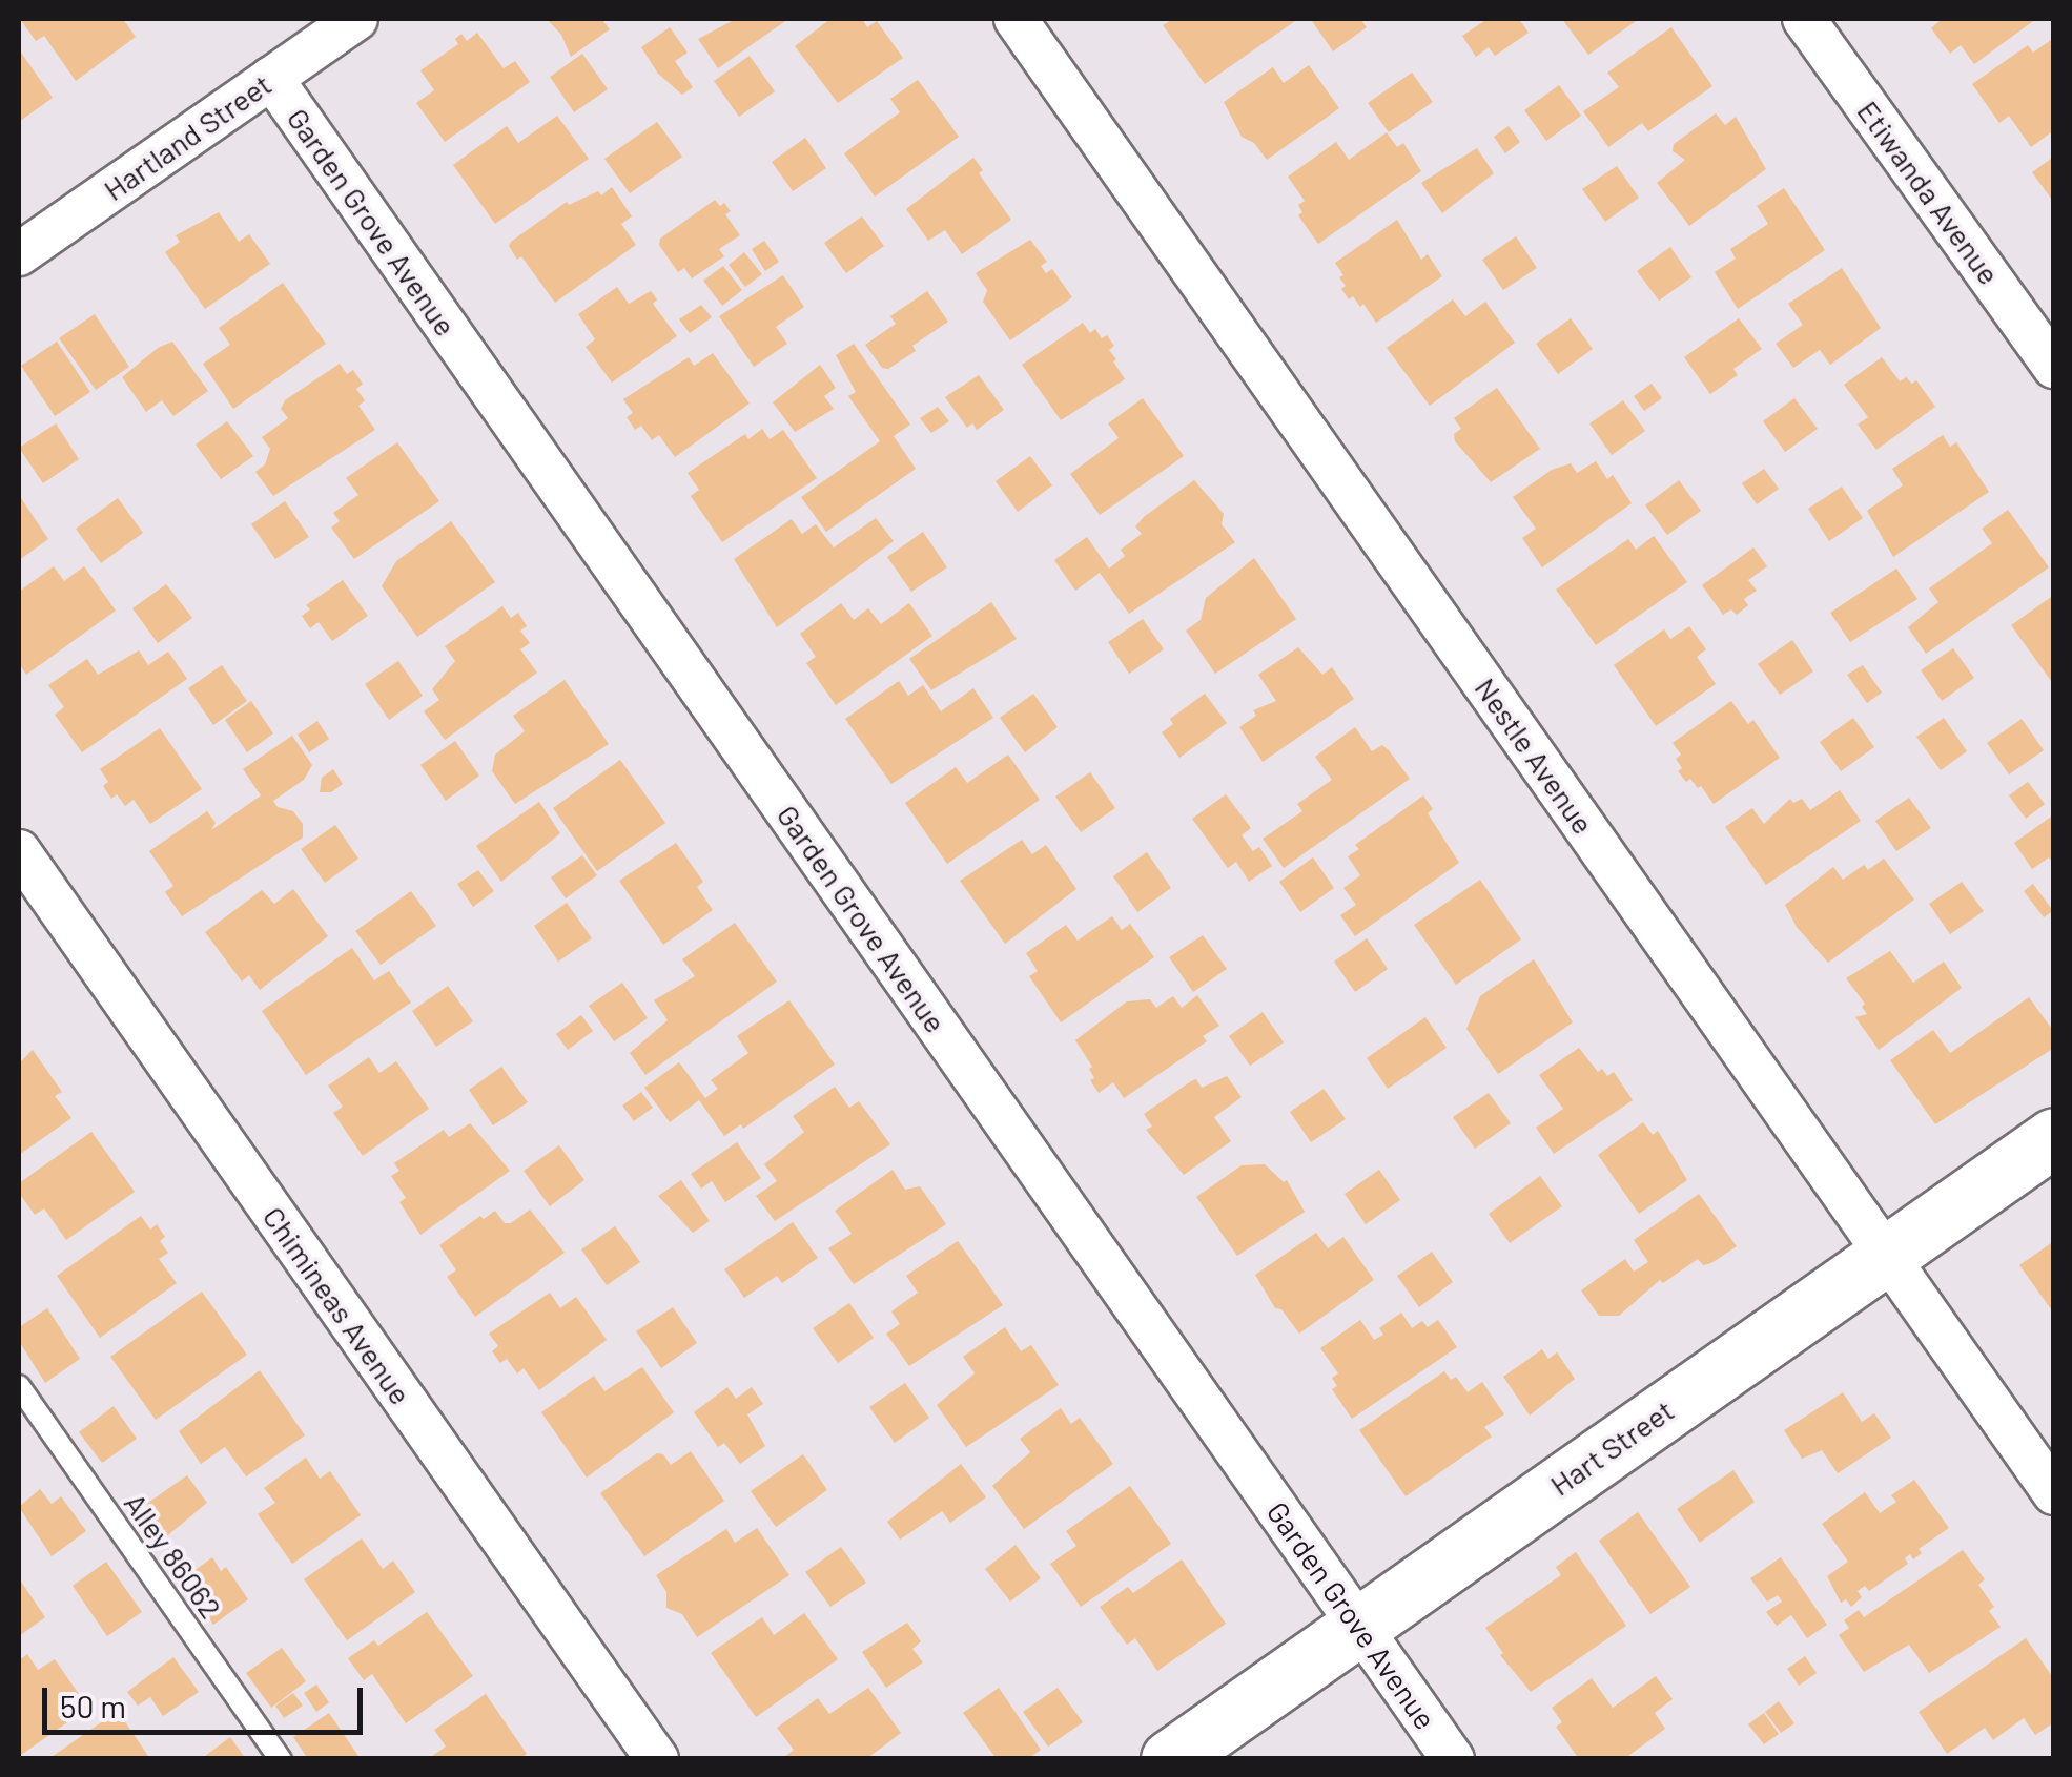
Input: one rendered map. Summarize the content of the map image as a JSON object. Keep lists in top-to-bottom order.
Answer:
{
  "streets": {
    "street": [
      "Hartland Street",
      "Etiwanda Avenue",
      "Garden Grove Avenue",
      "Nestle Avenue",
      "Chimineas Avenue",
      "Hart Street"
    ],
    "lane": ["Alley 86062"]
  },
  "crossings": [
    ["Hartland Street", "Garden Grove Avenue"],
    ["Garden Grove Avenue", "Hart Street"],
    ["Nestle Avenue", "Hart Street"]
  ],
  "scale_bar": "50 m"
}
